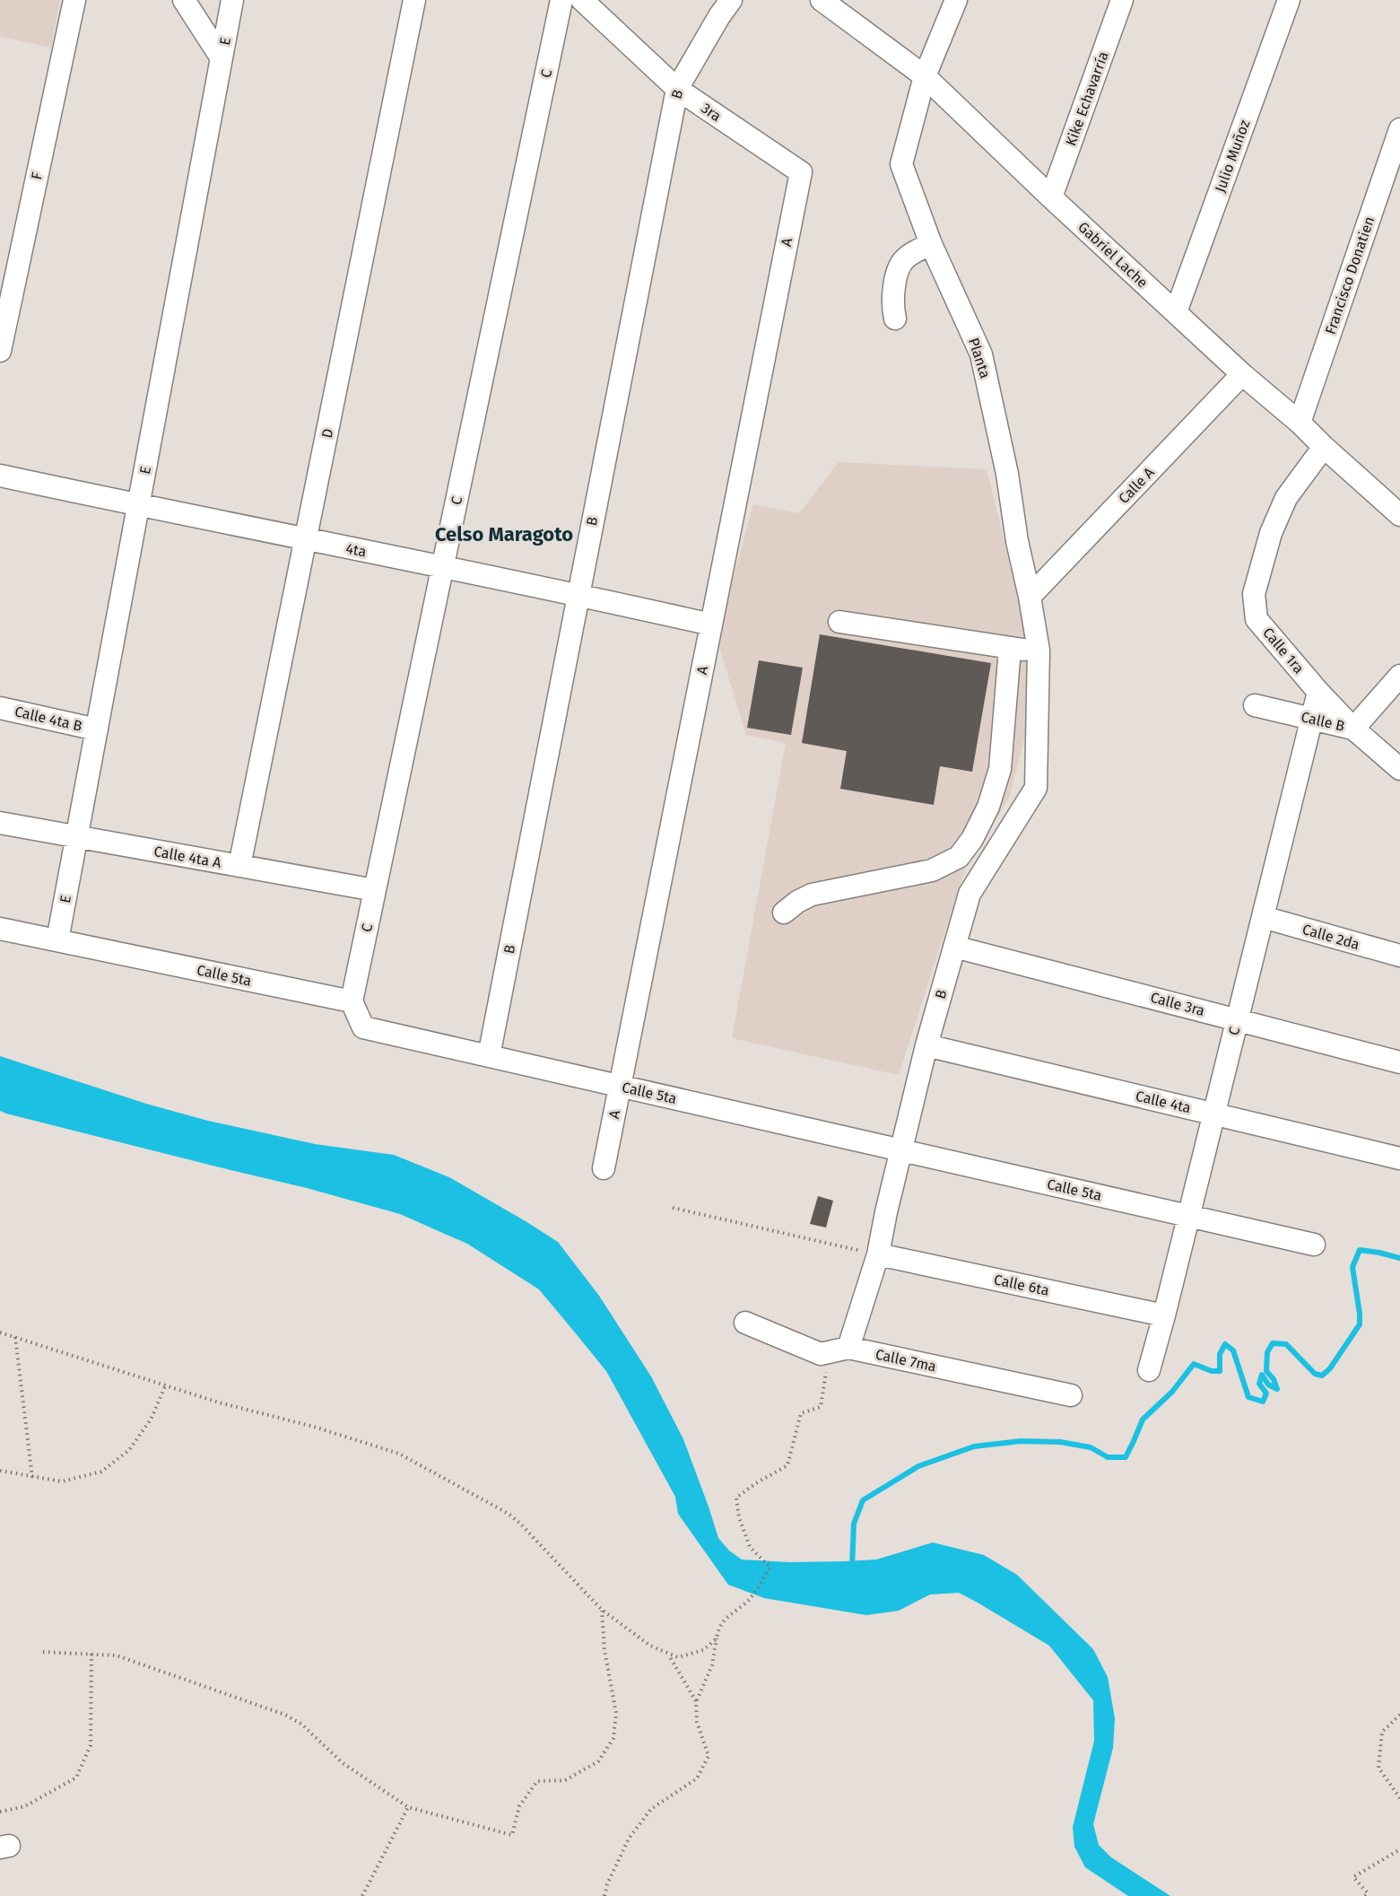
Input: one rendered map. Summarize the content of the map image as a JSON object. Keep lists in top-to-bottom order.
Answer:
{
  "streets": {
    "street": [
      "E",
      "C",
      "B",
      "Kike Echavarría",
      "3ra",
      "Julio Muñoz",
      "F",
      "A",
      "Gabriel Lache",
      "Francisco Donatien",
      "Planta",
      "D",
      "Calle A",
      "4ta",
      "Calle 1ra",
      "Calle 4ta B",
      "Calle B",
      "Calle 4ta A",
      "Calle 2da",
      "Calle 5ta",
      "Calle 3ra",
      "Calle 4ta",
      "Calle 6ta",
      "Calle 7ma"
    ]
  },
  "crossings": [
    ["E", "4ta"],
    ["E", "Calle 4ta B"],
    ["E", "Calle 4ta A"],
    ["E", "Calle 5ta"],
    ["C", "4ta"],
    ["C", "Calle 1ra"],
    ["C", "Calle B"],
    ["C", "Calle 4ta A"],
    ["C", "Calle 2da"],
    ["C", "Calle 5ta"],
    ["C", "Calle 3ra"],
    ["C", "Calle 4ta"],
    ["C", "Calle 6ta"],
    ["B", "3ra"],
    ["B", "Planta"],
    ["B", "4ta"],
    ["B", "Calle 5ta"],
    ["B", "Calle 3ra"],
    ["B", "Calle 4ta"],
    ["B", "Calle 6ta"],
    ["B", "Calle 7ma"],
    ["Kike Echavarría", "Gabriel Lache"],
    ["3ra", "A"],
    ["Julio Muñoz", "Gabriel Lache"],
    ["A", "4ta"],
    ["A", "Calle 5ta"],
    ["Gabriel Lache", "Francisco Donatien"],
    ["Gabriel Lache", "Planta"],
    ["Gabriel Lache", "Calle A"],
    ["Gabriel Lache", "Calle 1ra"],
    ["Planta", "Calle A"],
    ["D", "4ta"],
    ["D", "Calle 4ta A"],
    ["Calle 1ra", "Calle B"]
  ],
  "districts": ["Celso Maragoto"]
}
